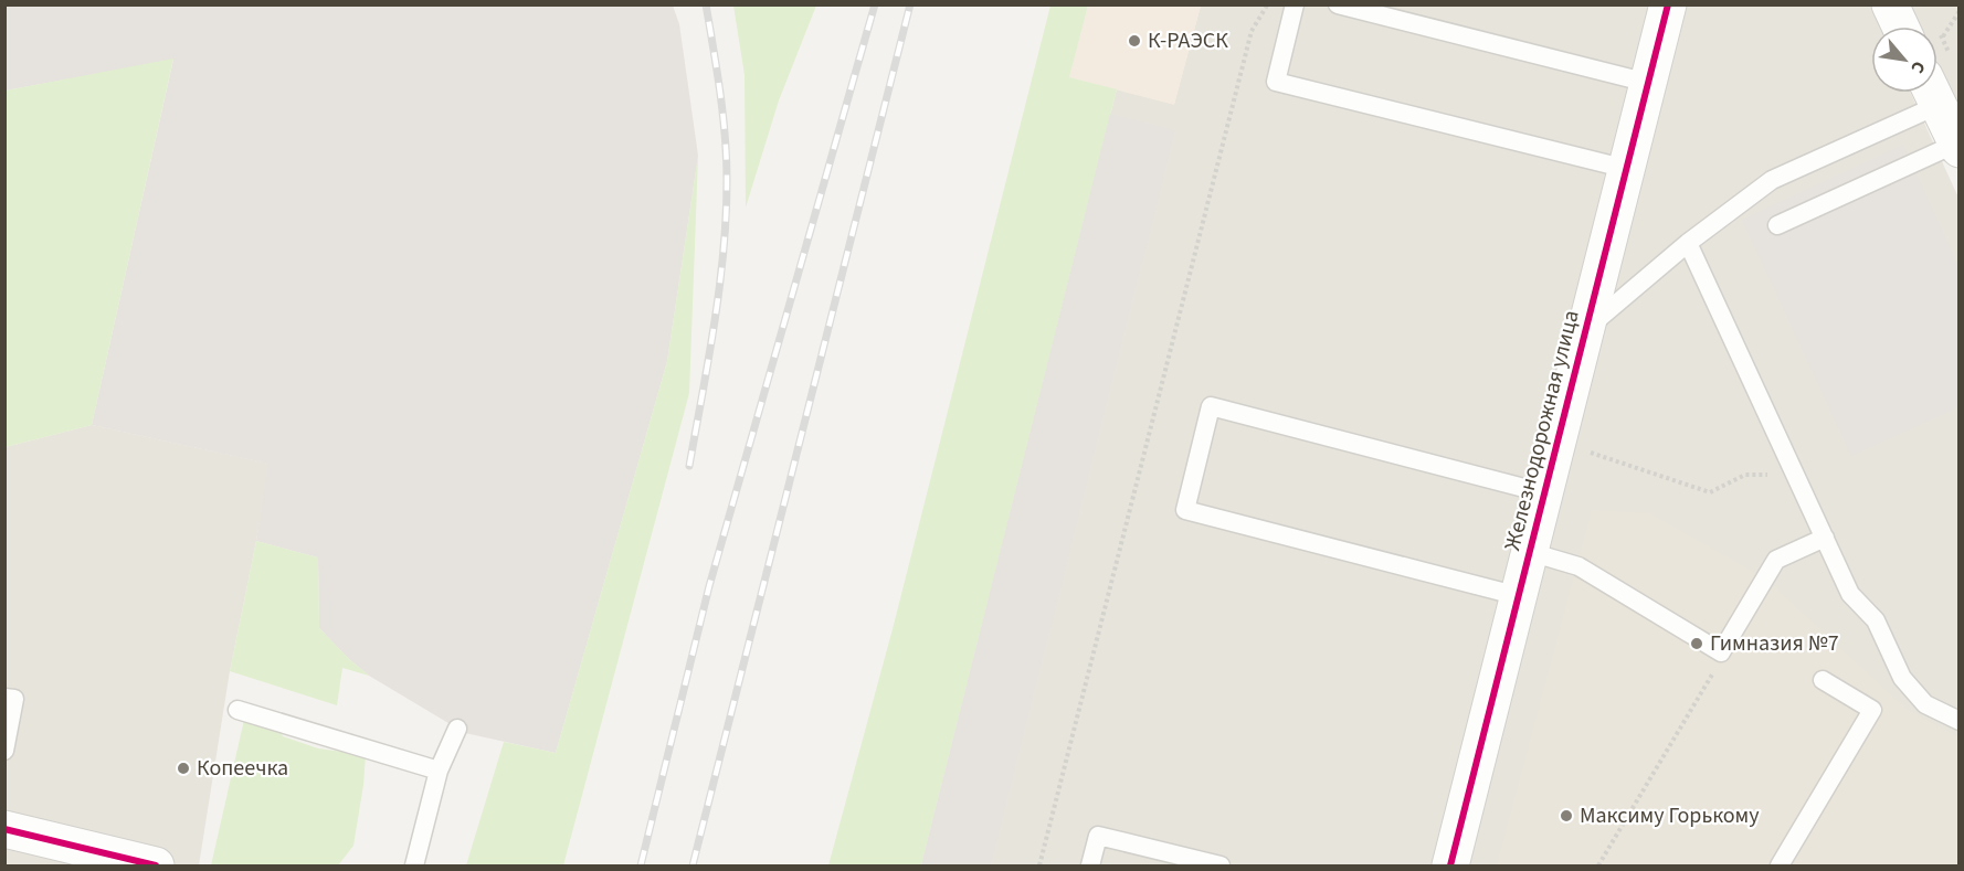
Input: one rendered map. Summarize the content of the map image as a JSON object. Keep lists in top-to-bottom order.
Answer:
{
  "streets": {
    "street": ["Железнодорожная улица"]
  },
  "places": [
    "К-РАЭСК",
    "Гимназия №7",
    "Копеечка",
    "Максиму Горькому"
  ],
  "north": "bottom right"
}
